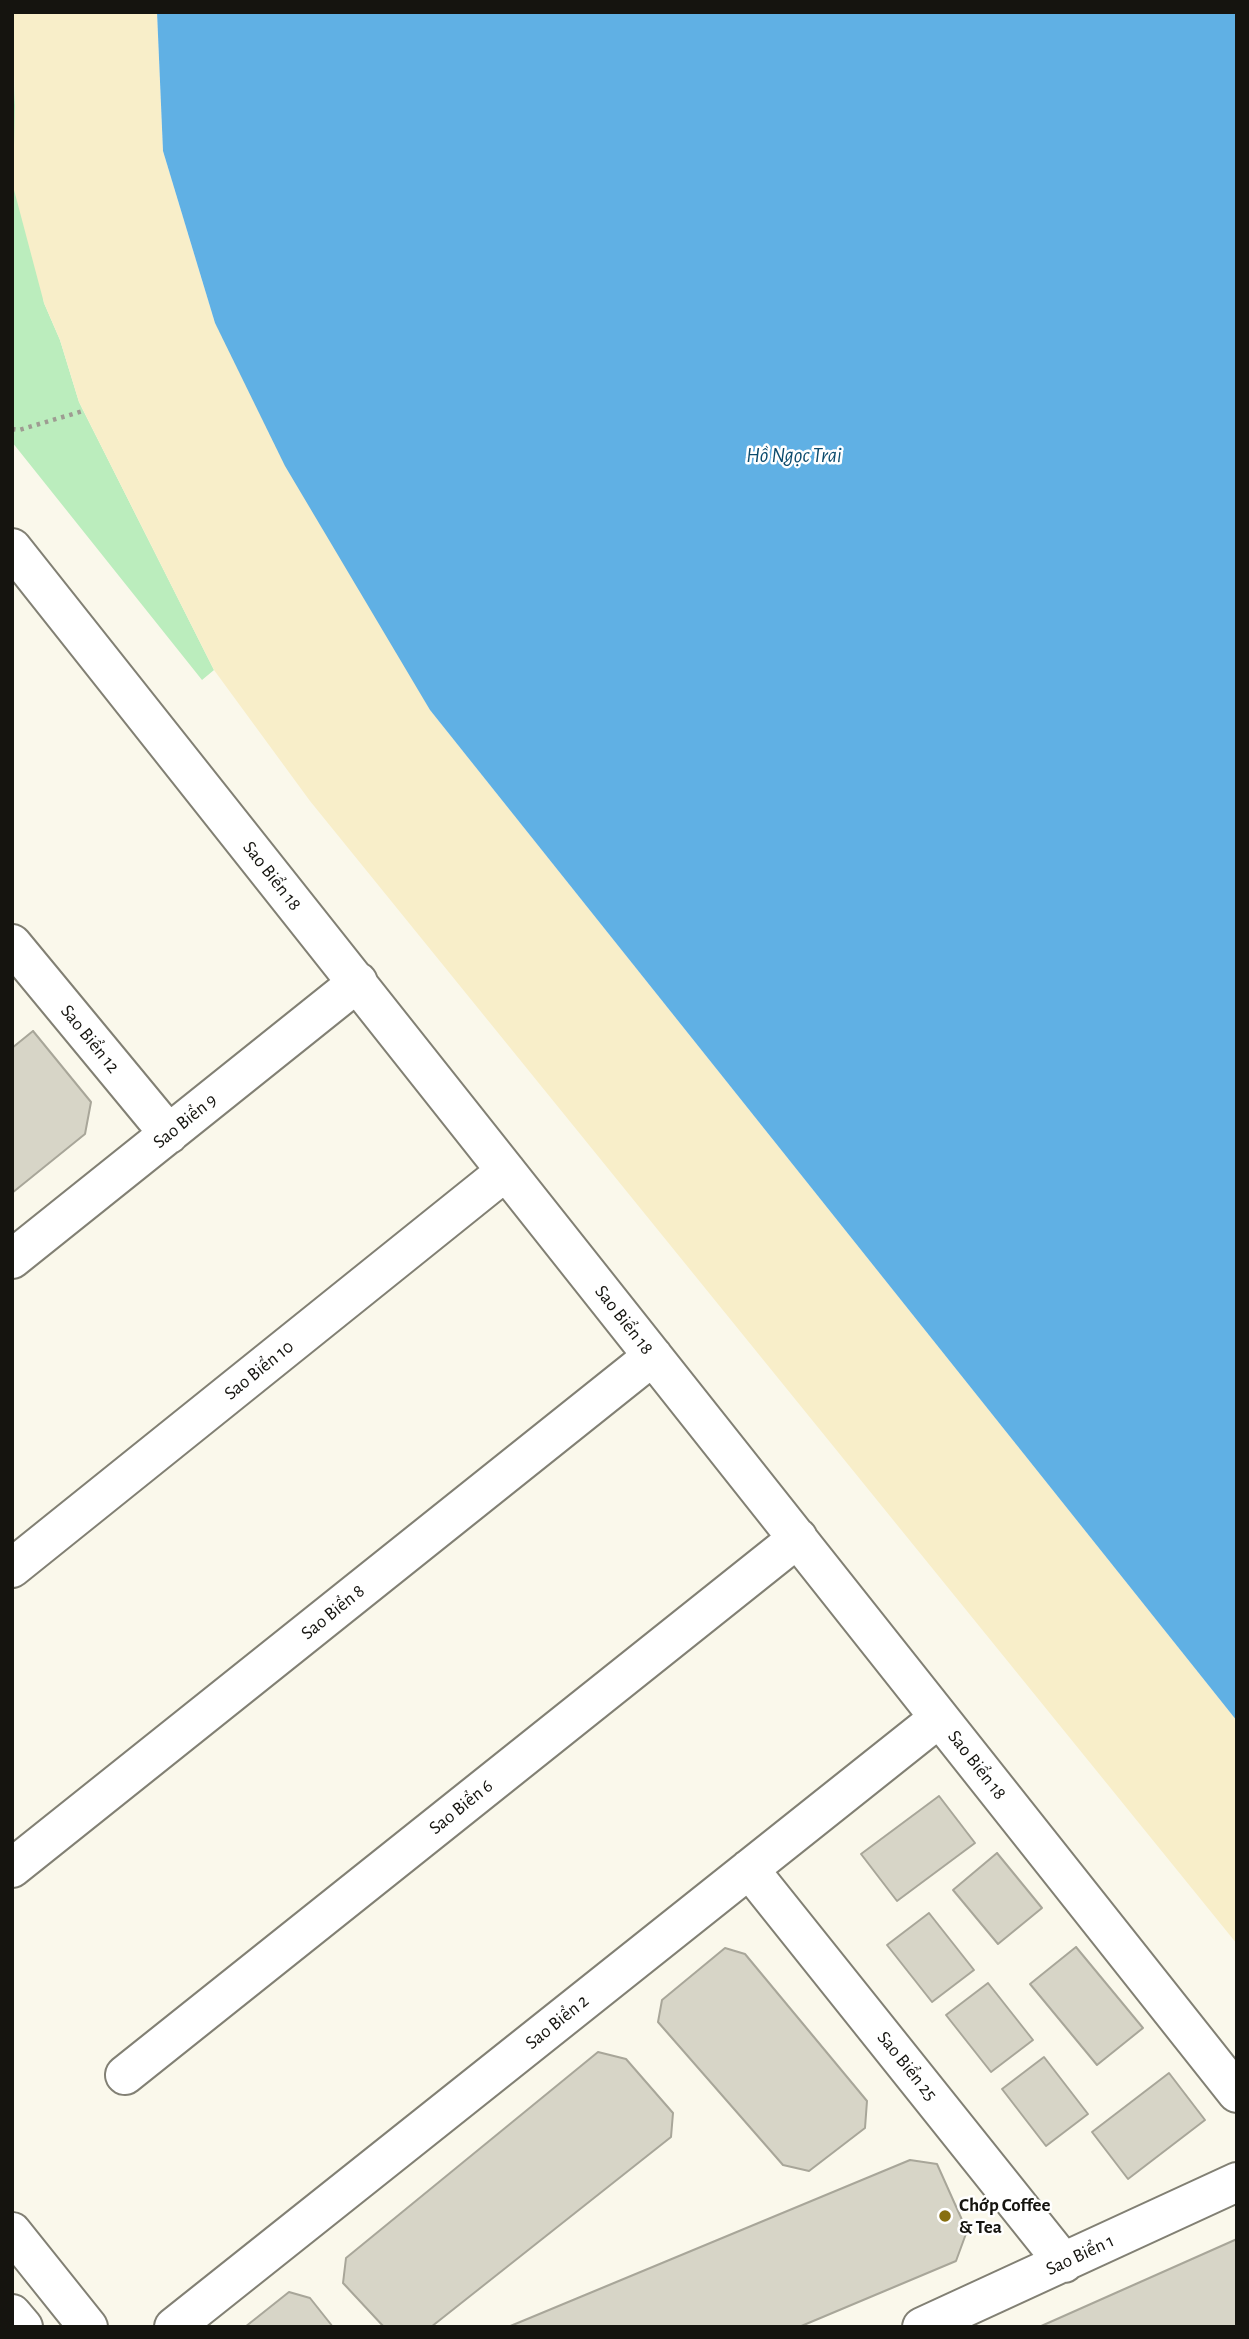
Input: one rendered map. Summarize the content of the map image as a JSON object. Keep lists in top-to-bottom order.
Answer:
{
  "streets": {
    "street": [
      "Sao Biển 18",
      "Sao Biển 12",
      "Sao Biển 9",
      "Sao Biển 10",
      "Sao Biển 8",
      "Sao Biển 6",
      "Sao Biển 2",
      "Sao Biển 25",
      "Sao Biển 1"
    ]
  },
  "crossings": [
    ["Sao Biển 18", "Sao Biển 9"],
    ["Sao Biển 18", "Sao Biển 10"],
    ["Sao Biển 18", "Sao Biển 8"],
    ["Sao Biển 18", "Sao Biển 6"],
    ["Sao Biển 18", "Sao Biển 2"],
    ["Sao Biển 12", "Sao Biển 9"],
    ["Sao Biển 2", "Sao Biển 25"],
    ["Sao Biển 25", "Sao Biển 1"]
  ],
  "water": ["Hồ Ngọc Trai"],
  "places": ["Chớp Coffee & Tea"]
}
